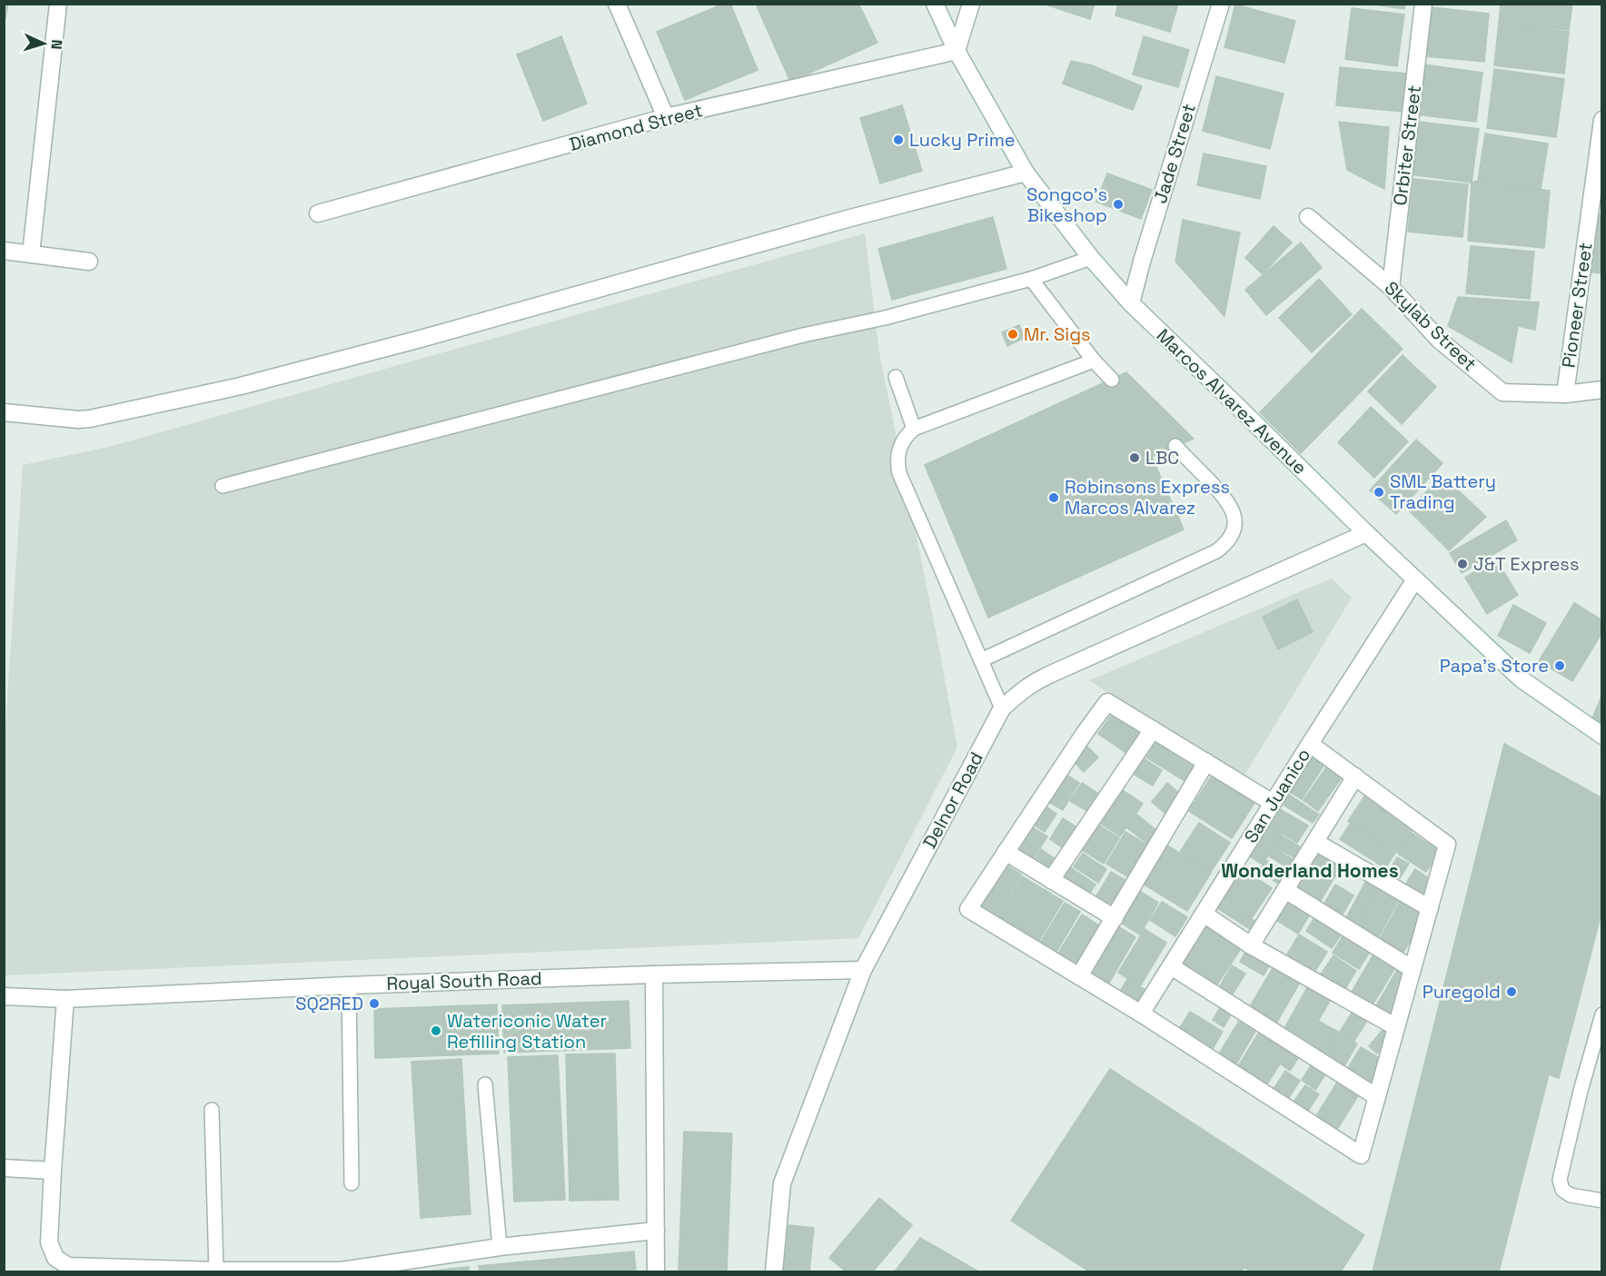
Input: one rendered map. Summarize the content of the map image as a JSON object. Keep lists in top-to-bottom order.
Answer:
{
  "streets": {
    "street": [
      "Diamond Street",
      "Orbiter Street",
      "Jade Street",
      "Pioneer Street",
      "Skylab Street",
      "Marcos Alvarez Avenue",
      "San Juanico",
      "Delnor Road",
      "Royal South Road"
    ]
  },
  "crossings": [
    ["Diamond Street", "Marcos Alvarez Avenue"],
    ["Orbiter Street", "Skylab Street"],
    ["Jade Street", "Marcos Alvarez Avenue"],
    ["Pioneer Street", "Skylab Street"],
    ["Marcos Alvarez Avenue", "San Juanico"],
    ["Marcos Alvarez Avenue", "Delnor Road"],
    ["Delnor Road", "Royal South Road"]
  ],
  "districts": ["Wonderland Homes"],
  "places": [
    "Lucky Prime",
    "Songco's Bikeshop",
    "Mr. Sigs",
    "LBC",
    "SML Battery Trading",
    "Robinsons Express Marcos Alvarez",
    "J&T Express",
    "Papa's Store",
    "Puregold",
    "SQ2RED",
    "Watericonic Water Refilling Station"
  ],
  "north": "right"
}
